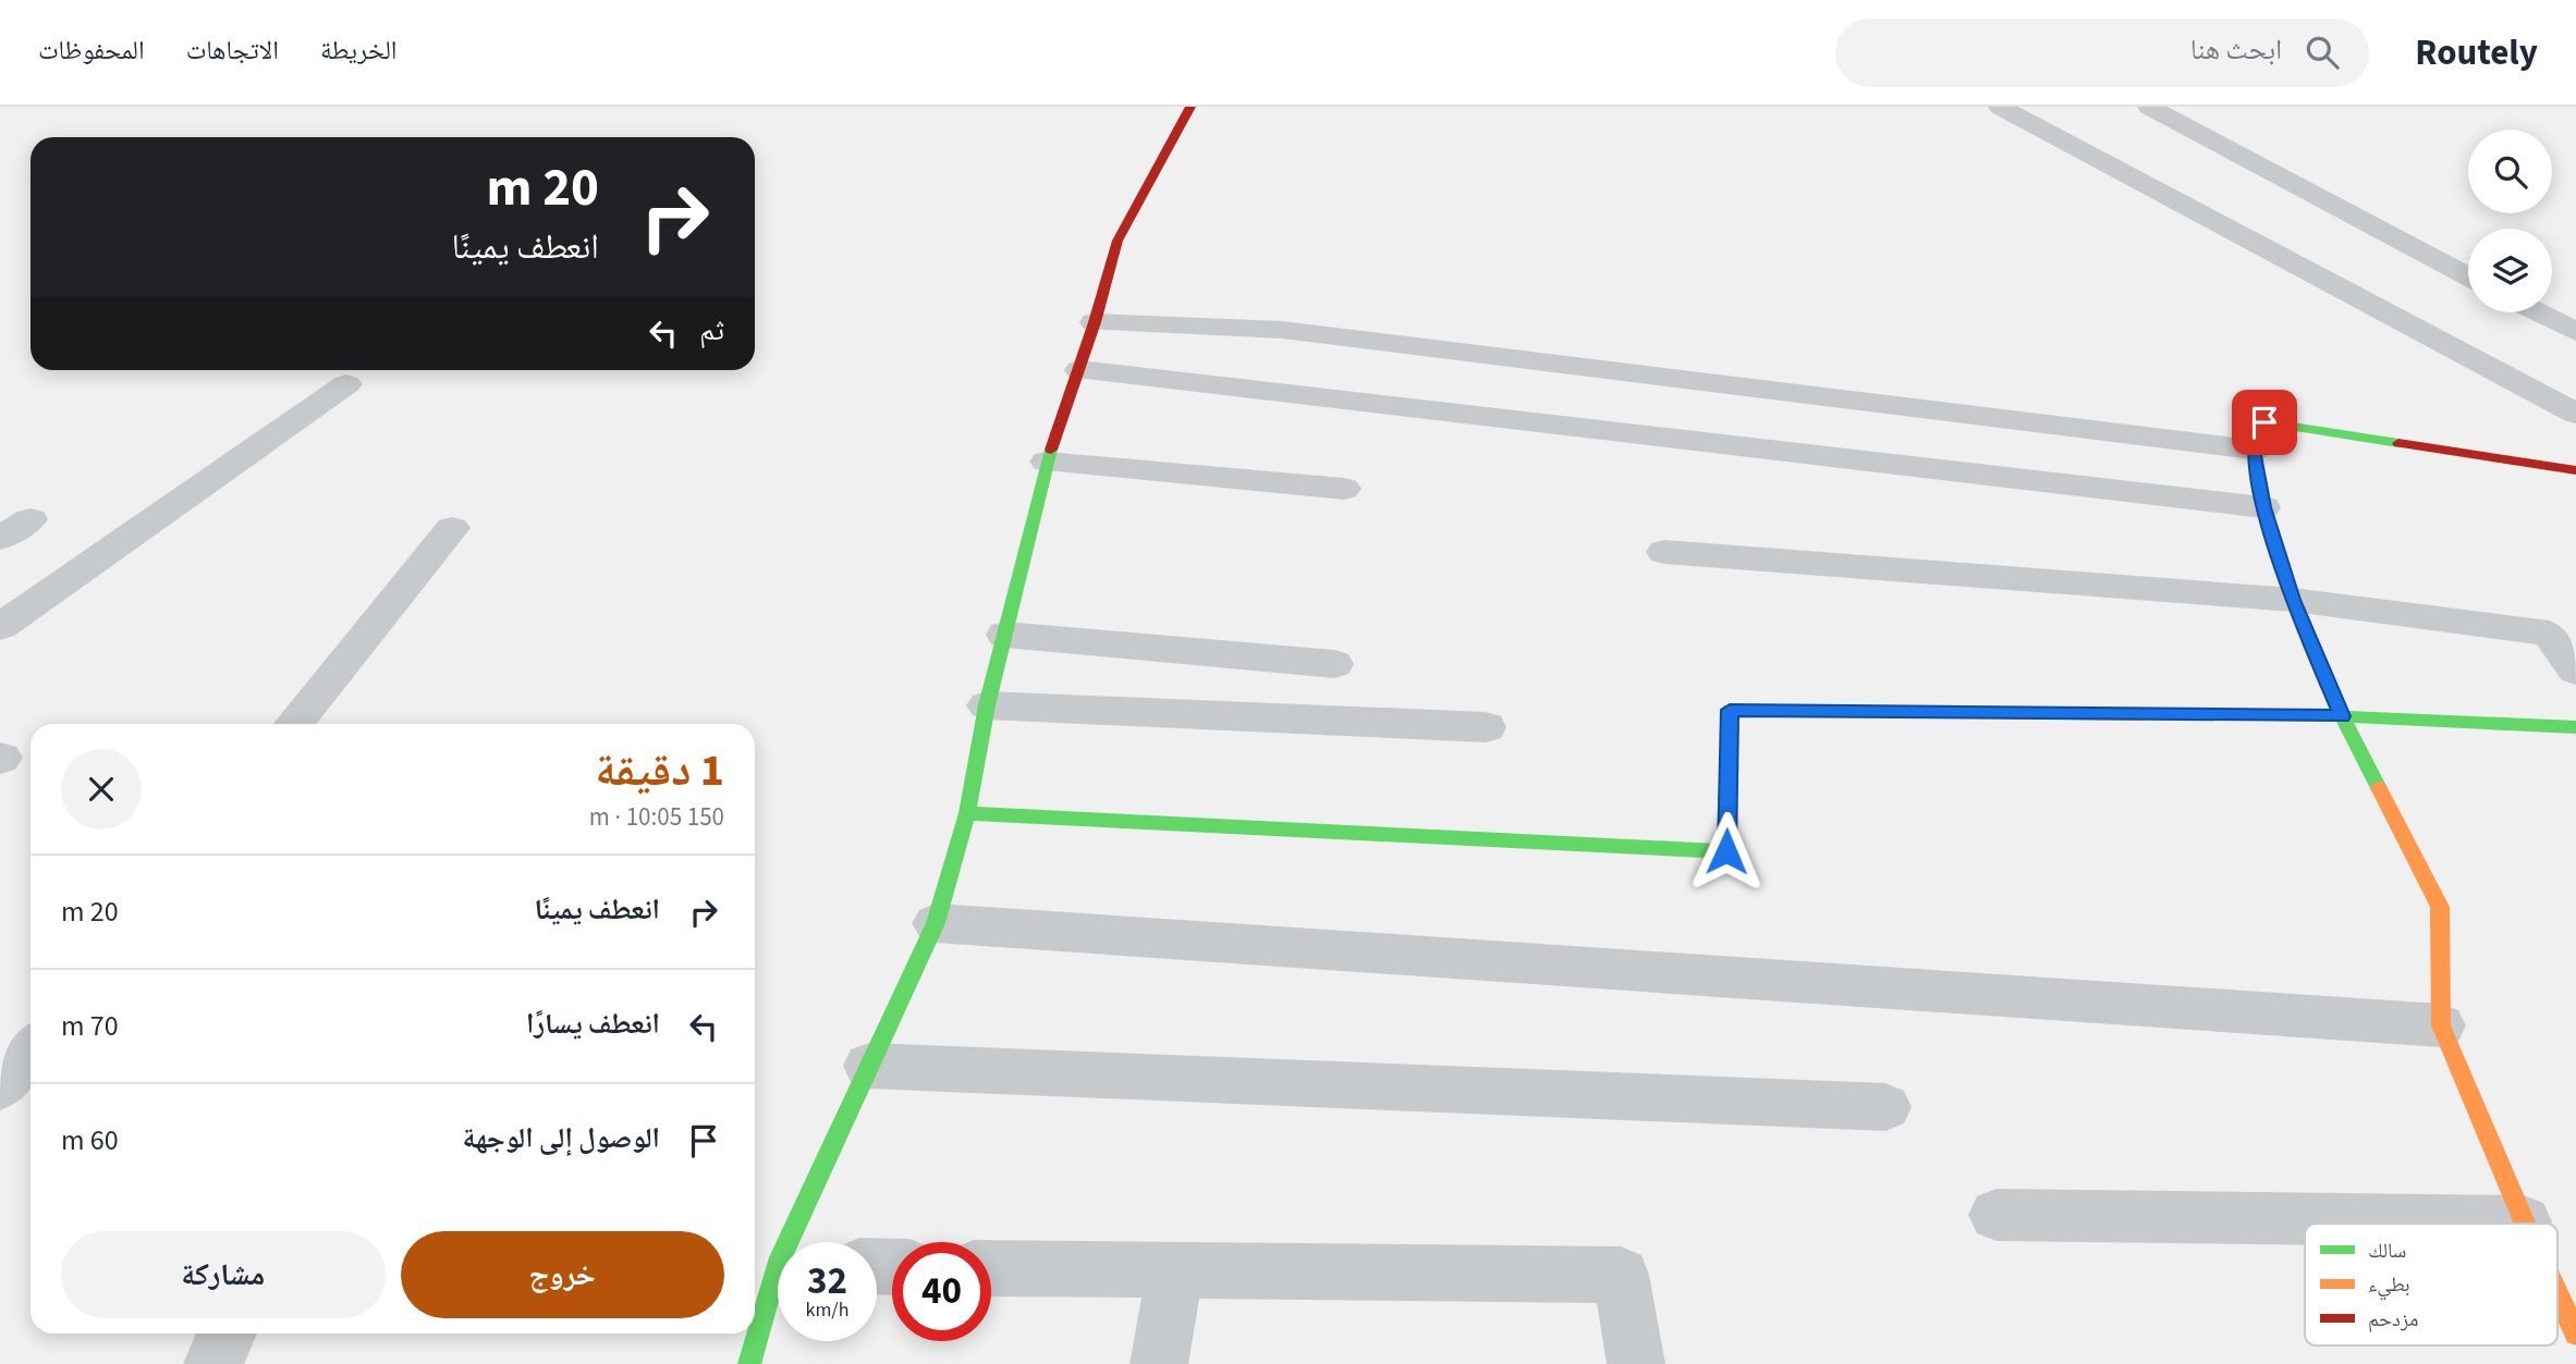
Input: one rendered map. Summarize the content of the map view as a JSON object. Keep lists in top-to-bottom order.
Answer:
{
  "legend": ["سالك", "بطيء", "مزدحم"],
  "page": {
    "header": "Routely",
    "search": "ابحث هنا",
    "nav": ["الخريطة", "الاتجاهات", "المحفوظات"],
    "turn": ["20 m", "انعطف يمينًا"],
    "then": "ثم",
    "heading": ["1 دقيقة", "150 m · 10:05"],
    "list": [
      {
        "name": "انعطف يمينًا",
        "value": "20 m"
      },
      {
        "name": "انعطف يسارًا",
        "value": "70 m"
      },
      {
        "name": "الوصول إلى الوجهة",
        "value": "60 m"
      }
    ],
    "buttons": ["خروج", "مشاركة"],
    "speed": "32 km/h",
    "limit": "40"
  }
}
